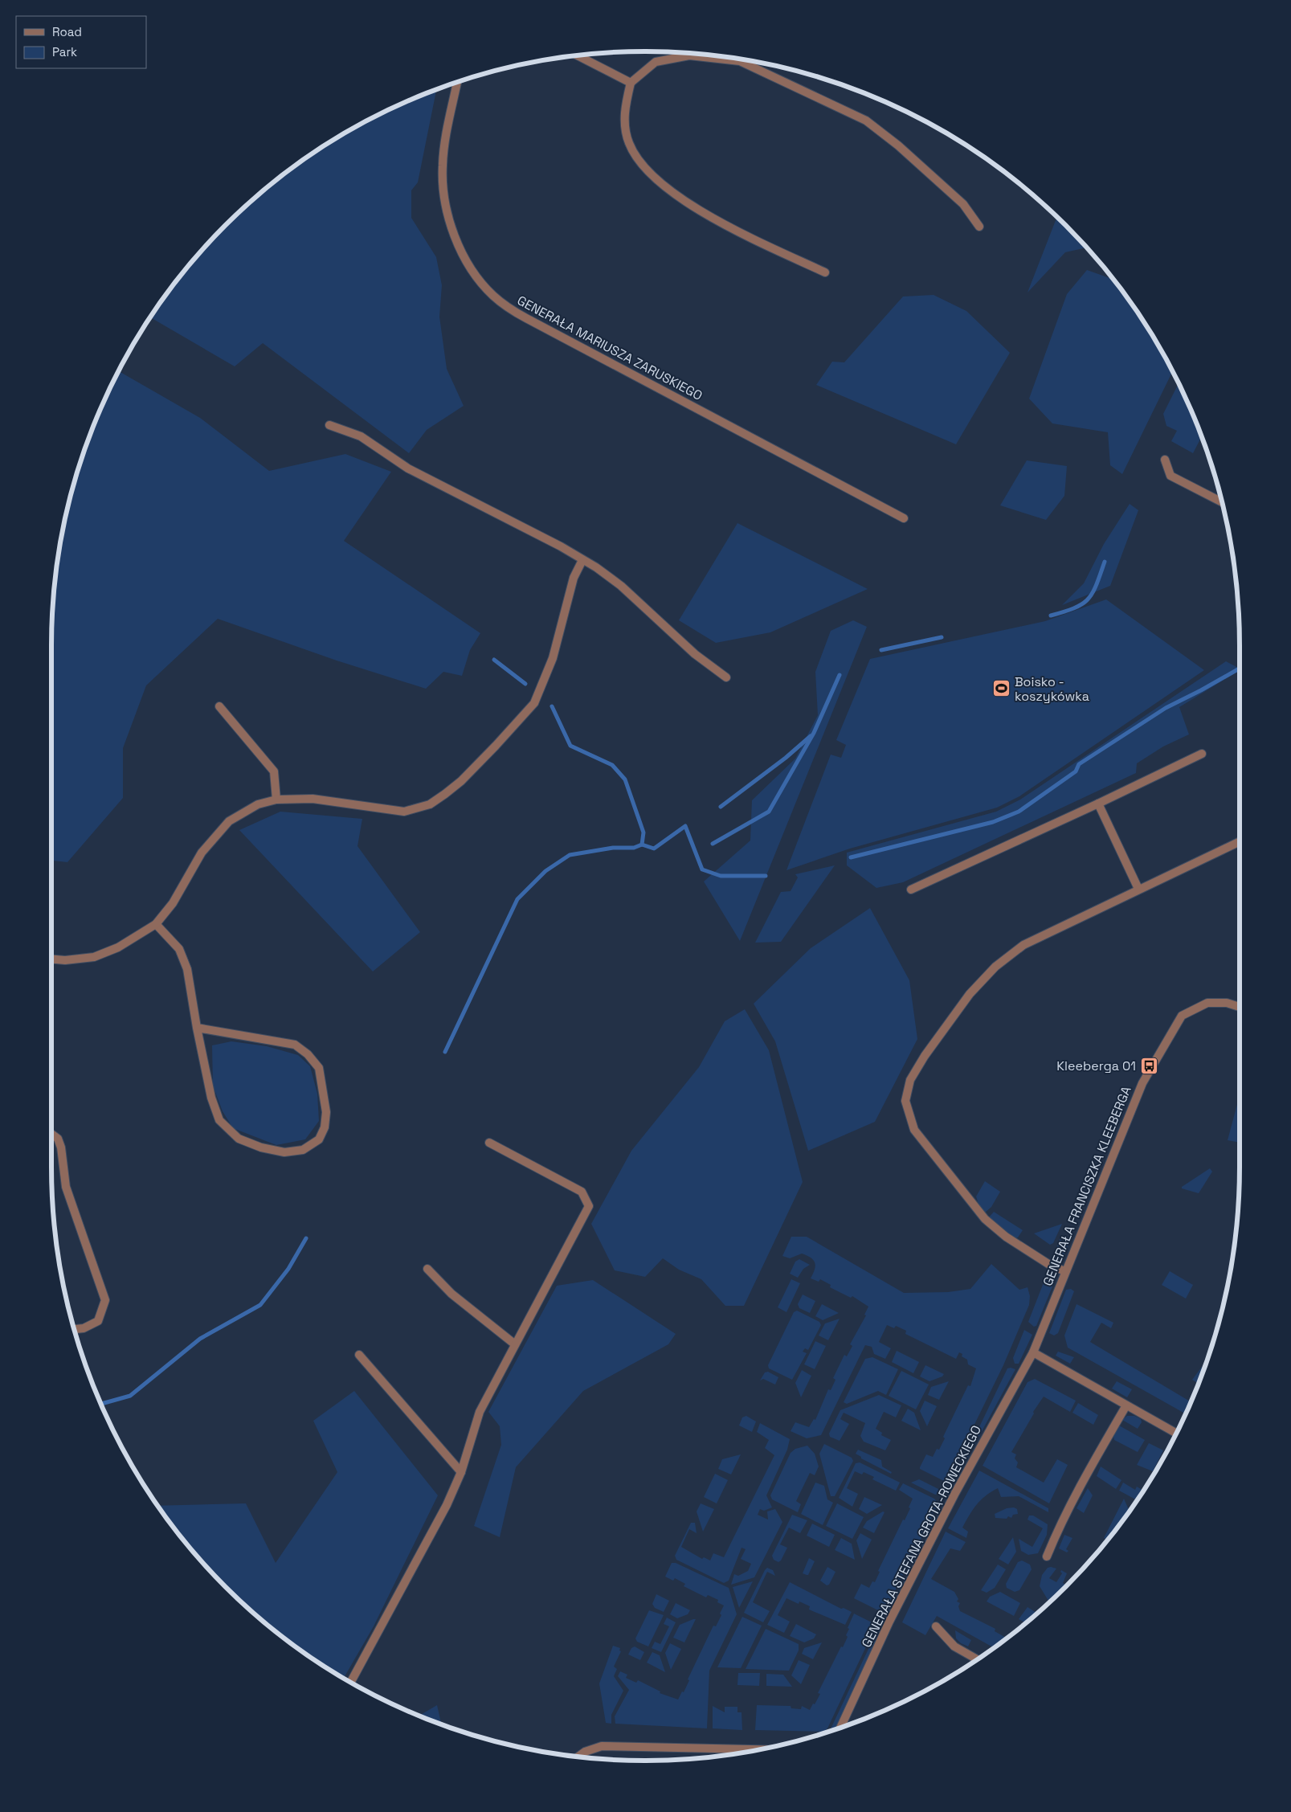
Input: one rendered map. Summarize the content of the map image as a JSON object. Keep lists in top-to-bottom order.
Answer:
{
  "streets": {
    "street": ["GENERAŁA MARIUSZA ZARUSKIEGO", "GENERAŁA FRANCISZKA KLEEBERGA", "GENERAŁA STEFANA GROTA-ROWECKIEGO"]
  },
  "crossings": [
    ["GENERAŁA FRANCISZKA KLEEBERGA", "GENERAŁA STEFANA GROTA-ROWECKIEGO"]
  ],
  "places": {
    "sports": ["Boisko - koszykówka"],
    "bus stop": ["Kleeberga 01"]
  },
  "legend": ["Road", "Park"]
}
